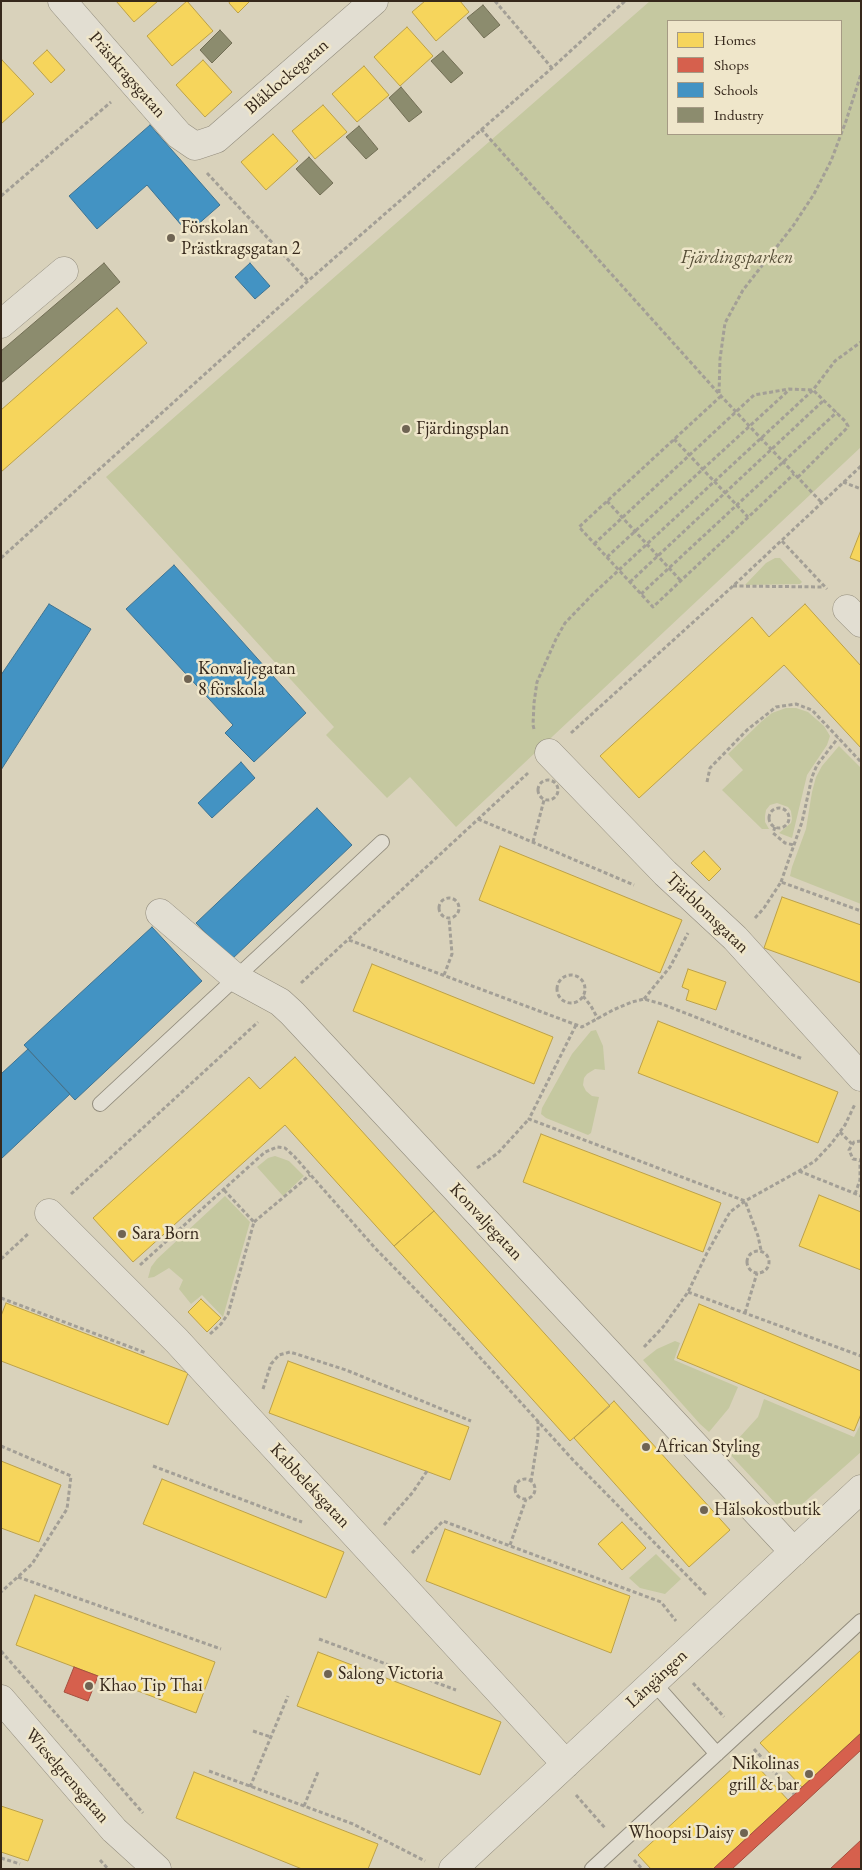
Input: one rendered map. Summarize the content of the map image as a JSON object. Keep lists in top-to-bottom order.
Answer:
{
  "streets": {
    "street": [
      "Prästkragsgatan",
      "Blåklockegatan",
      "Tjärblomsgatan",
      "Konvaljegatan",
      "Kabbeleksgatan",
      "Långängen",
      "Wieselgrensgatan"
    ]
  },
  "crossings": [
    ["Prästkragsgatan", "Blåklockegatan"],
    ["Konvaljegatan", "Långängen"],
    ["Kabbeleksgatan", "Långängen"]
  ],
  "parks": ["Fjärdingsparken"],
  "places": [
    "Förskolan Prästkragsgatan 2",
    "Fjärdingsplan",
    "Konvaljegatan 8 förskola",
    "Sara Born",
    "African Styling",
    "Hälsokostbutik",
    "Salong Victoria",
    "Khao Tip Thai",
    "Nikolinas grill & bar",
    "Whoopsi Daisy"
  ],
  "legend": [
    "Homes",
    "Shops",
    "Schools",
    "Industry"
  ]
}
